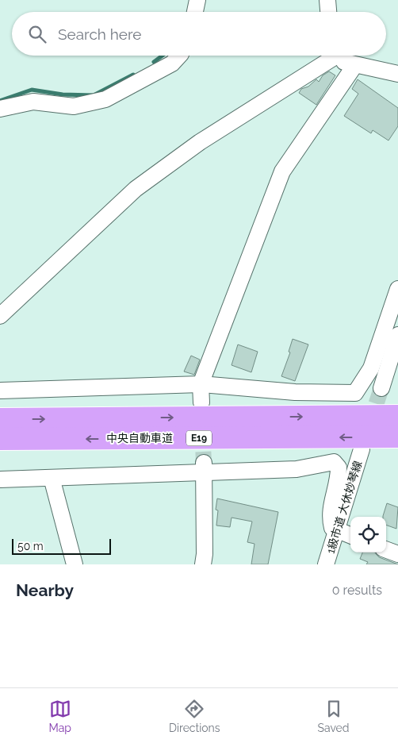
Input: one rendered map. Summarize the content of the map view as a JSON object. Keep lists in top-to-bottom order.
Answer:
{
  "streets": {
    "highway": ["中央自動車道", "E19"],
    "street": ["1級市道 大休妙琴線"]
  },
  "scale_bar": "50 m",
  "page": {
    "search": "Search here",
    "scale": "50 m",
    "heading": ["Nearby", "0 results"],
    "nav": ["Map", "Directions", "Saved"]
  }
}
